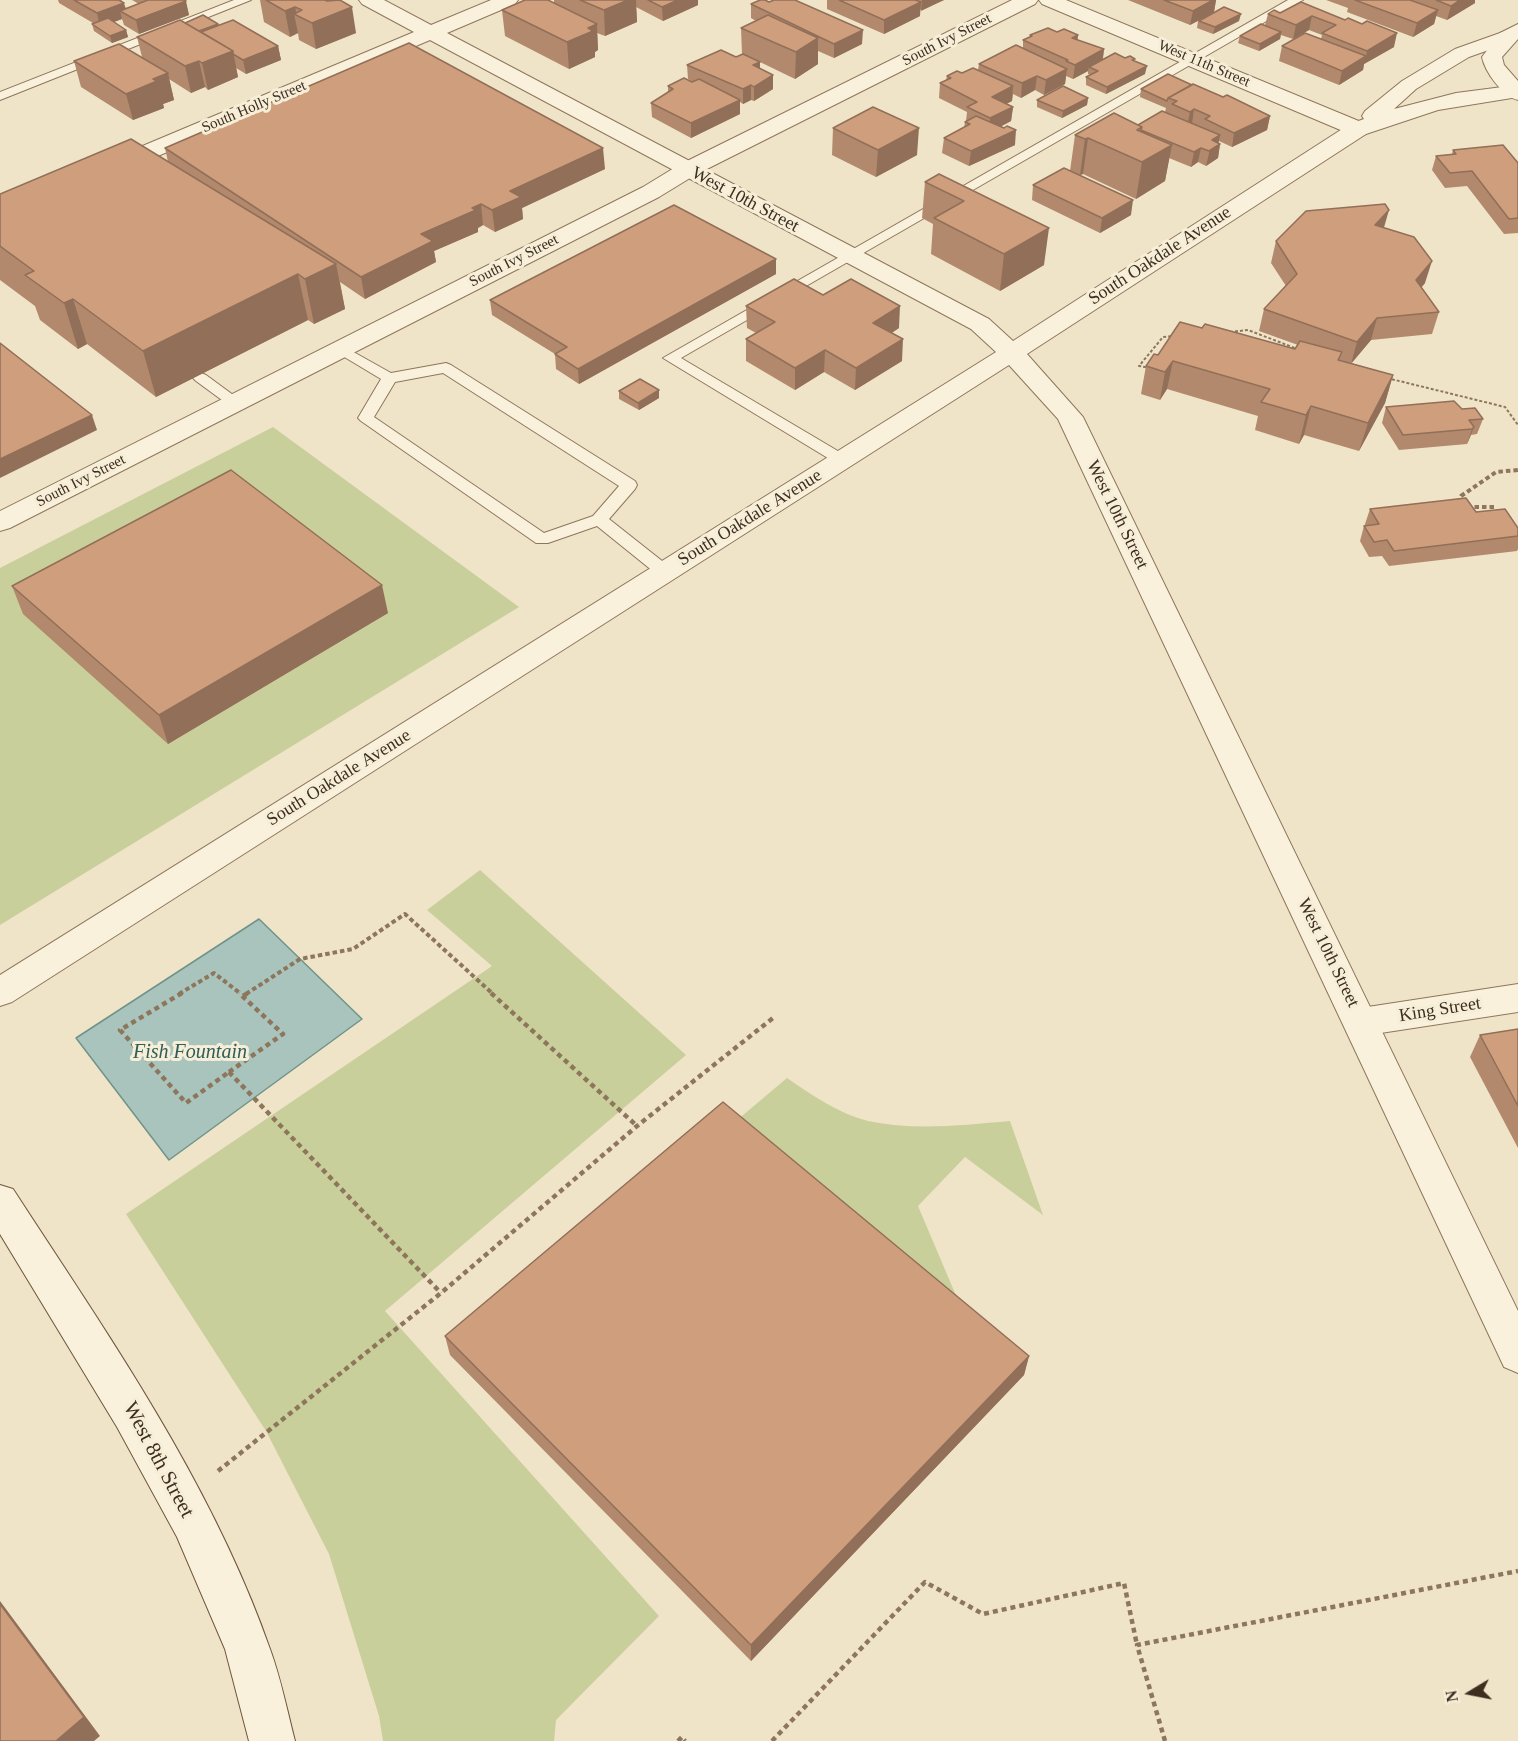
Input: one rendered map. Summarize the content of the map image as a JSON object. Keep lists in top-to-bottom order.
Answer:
{
  "streets": {
    "street": [
      "South Ivy Street",
      "West 11th Street",
      "South Holly Street",
      "West 10th Street",
      "South Oakdale Avenue",
      "King Street",
      "West 8th Street"
    ]
  },
  "crossings": [
    ["South Ivy Street", "West 10th Street"],
    ["West 11th Street", "South Oakdale Avenue"],
    ["South Holly Street", "West 10th Street"],
    ["West 10th Street", "South Oakdale Avenue"],
    ["West 10th Street", "King Street"]
  ],
  "water": ["Fish Fountain"],
  "north": "left"
}
